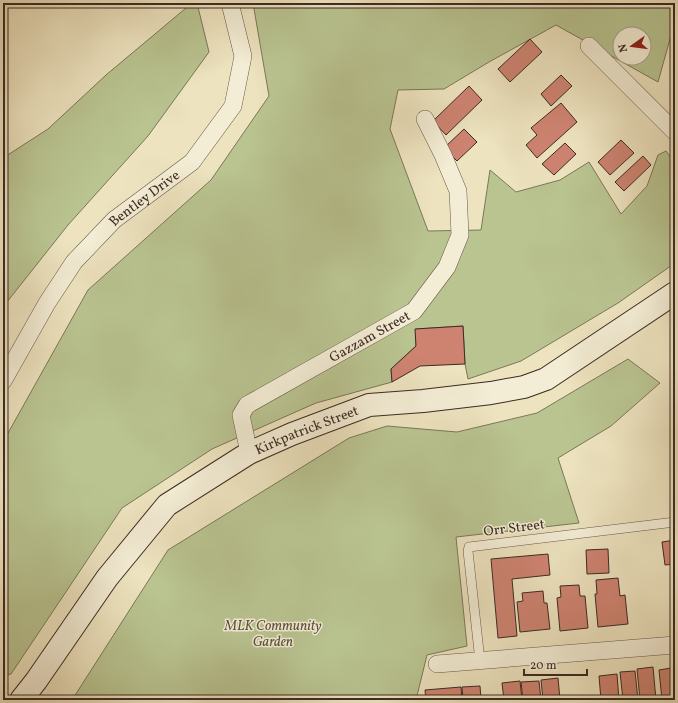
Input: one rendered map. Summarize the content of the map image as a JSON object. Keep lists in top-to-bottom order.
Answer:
{
  "streets": {
    "street": ["Bentley Drive", "Gazzam Street", "Kirkpatrick Street"],
    "lane": ["Orr Street"]
  },
  "crossings": [
    ["Gazzam Street", "Kirkpatrick Street"]
  ],
  "parks": ["MLK Community Garden"],
  "scale_bar": "20 m",
  "north": "left"
}
